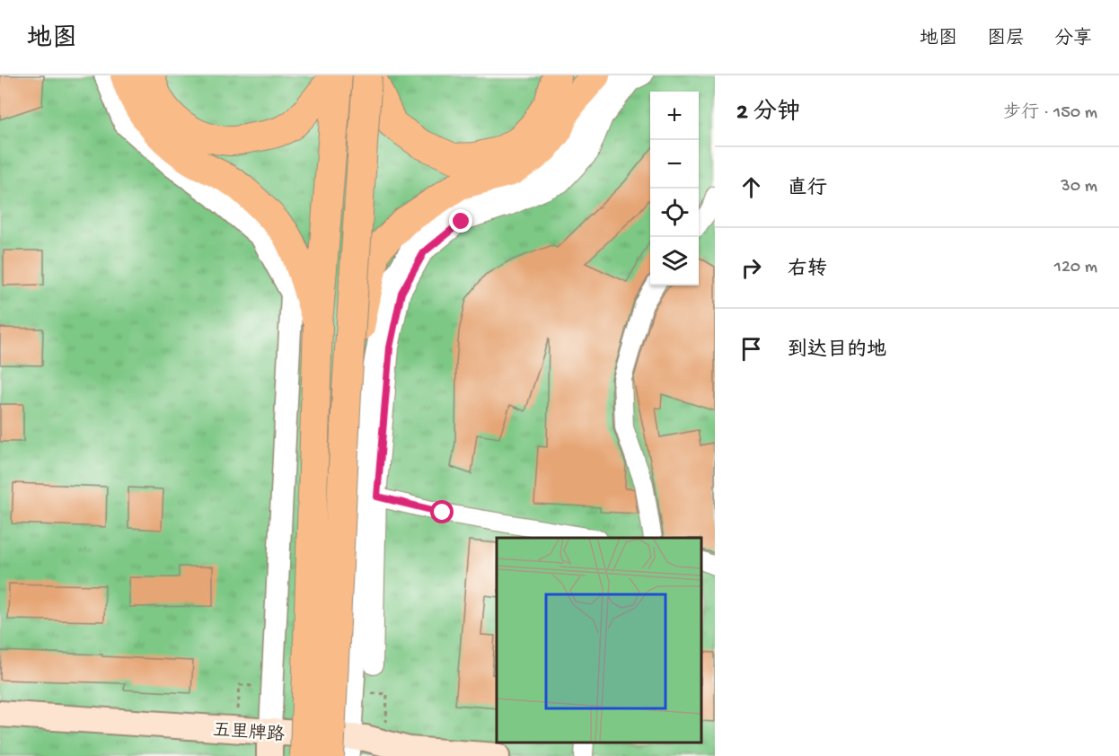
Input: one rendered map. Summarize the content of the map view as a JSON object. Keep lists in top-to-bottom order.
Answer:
{
  "streets": {
    "main road": ["五里牌路"]
  },
  "page": {
    "header": "地图",
    "nav": ["地图", "图层", "分享"],
    "heading": ["2 分钟", "步行 · 150 m"],
    "map_buttons": ["+", "−"],
    "list": [
      ["直行", "30 m"],
      ["右转", "120 m"],
      "到达目的地"
    ]
  }
}
